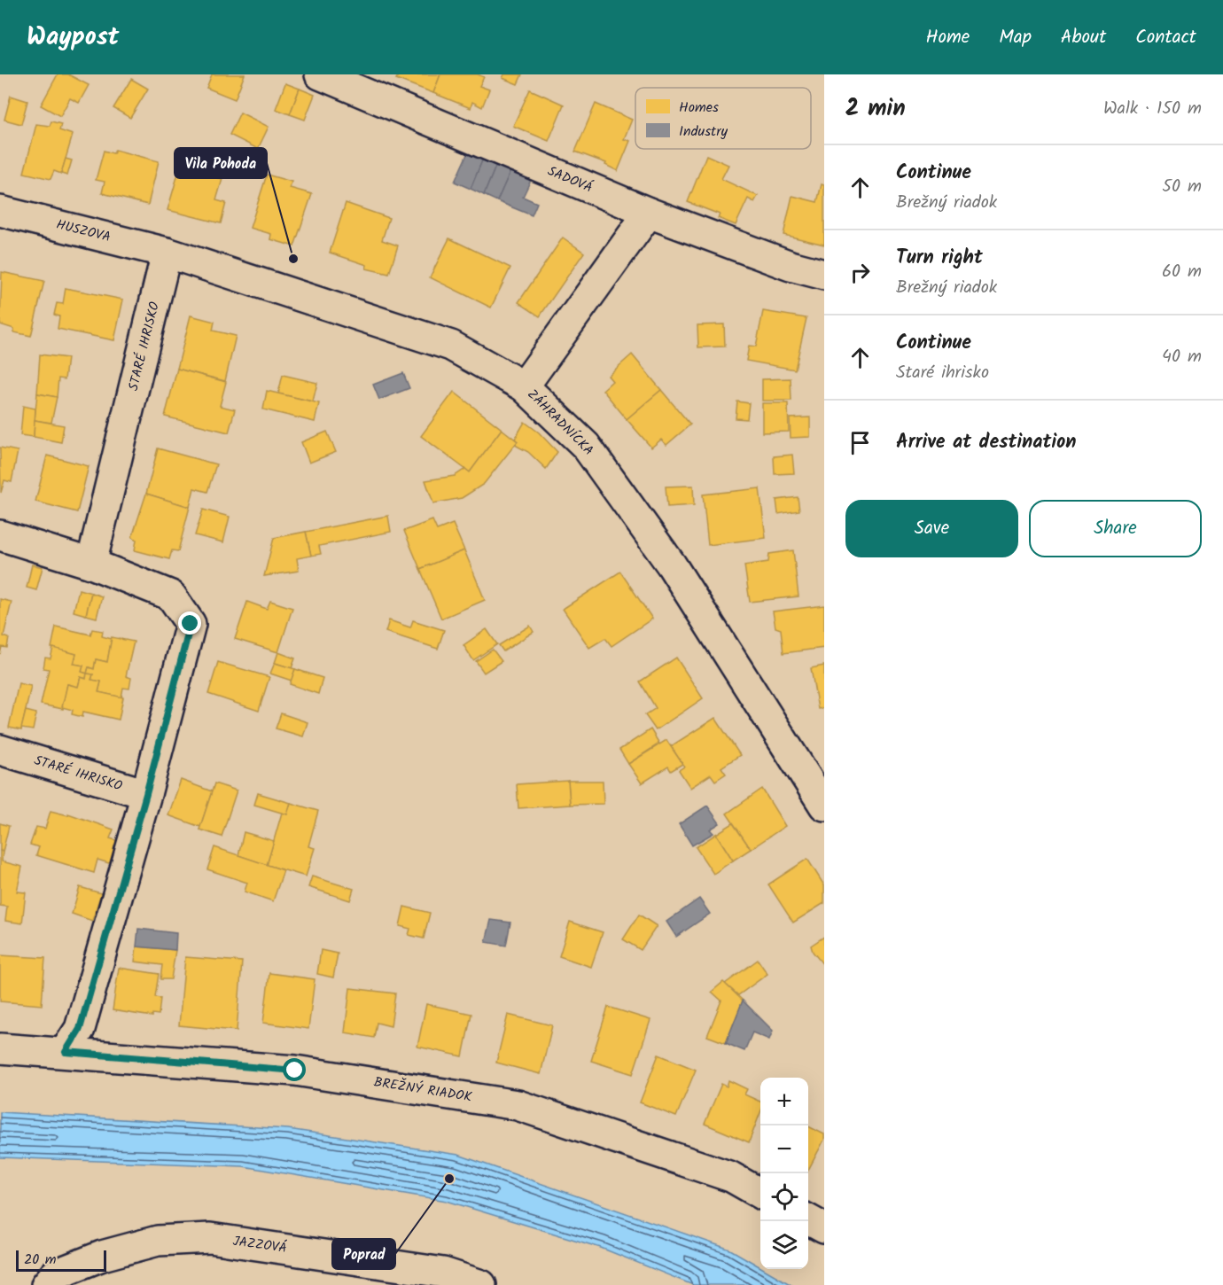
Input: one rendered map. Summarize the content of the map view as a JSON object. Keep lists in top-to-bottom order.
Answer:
{
  "streets": {
    "street": [
      "SADOVÁ",
      "HUSZOVA",
      "STARÉ IHRISKO",
      "ZÁHRADNÍCKA",
      "BREŽNÝ RIADOK",
      "JAZZOVÁ"
    ]
  },
  "crossings": [
    ["HUSZOVA", "STARÉ IHRISKO"],
    ["HUSZOVA", "ZÁHRADNÍCKA"],
    ["STARÉ IHRISKO", "ZÁHRADNÍCKA"]
  ],
  "places": ["Vila Pohoda", "Poprad"],
  "legend": ["Homes", "Industry"],
  "scale_bar": "20 m",
  "page": {
    "header": "Waypost",
    "nav": [
      "Home",
      "Map",
      "About",
      "Contact"
    ],
    "heading": ["2 min", "Walk · 150 m"],
    "list": [
      ["Continue", "Brežný riadok", "50 m"],
      ["Turn right", "Brežný riadok", "60 m"],
      ["Continue", "Staré ihrisko", "40 m"],
      "Arrive at destination"
    ],
    "buttons": ["Save", "Share"],
    "map_buttons": ["+", "−"],
    "scale": "20 m"
  }
}
